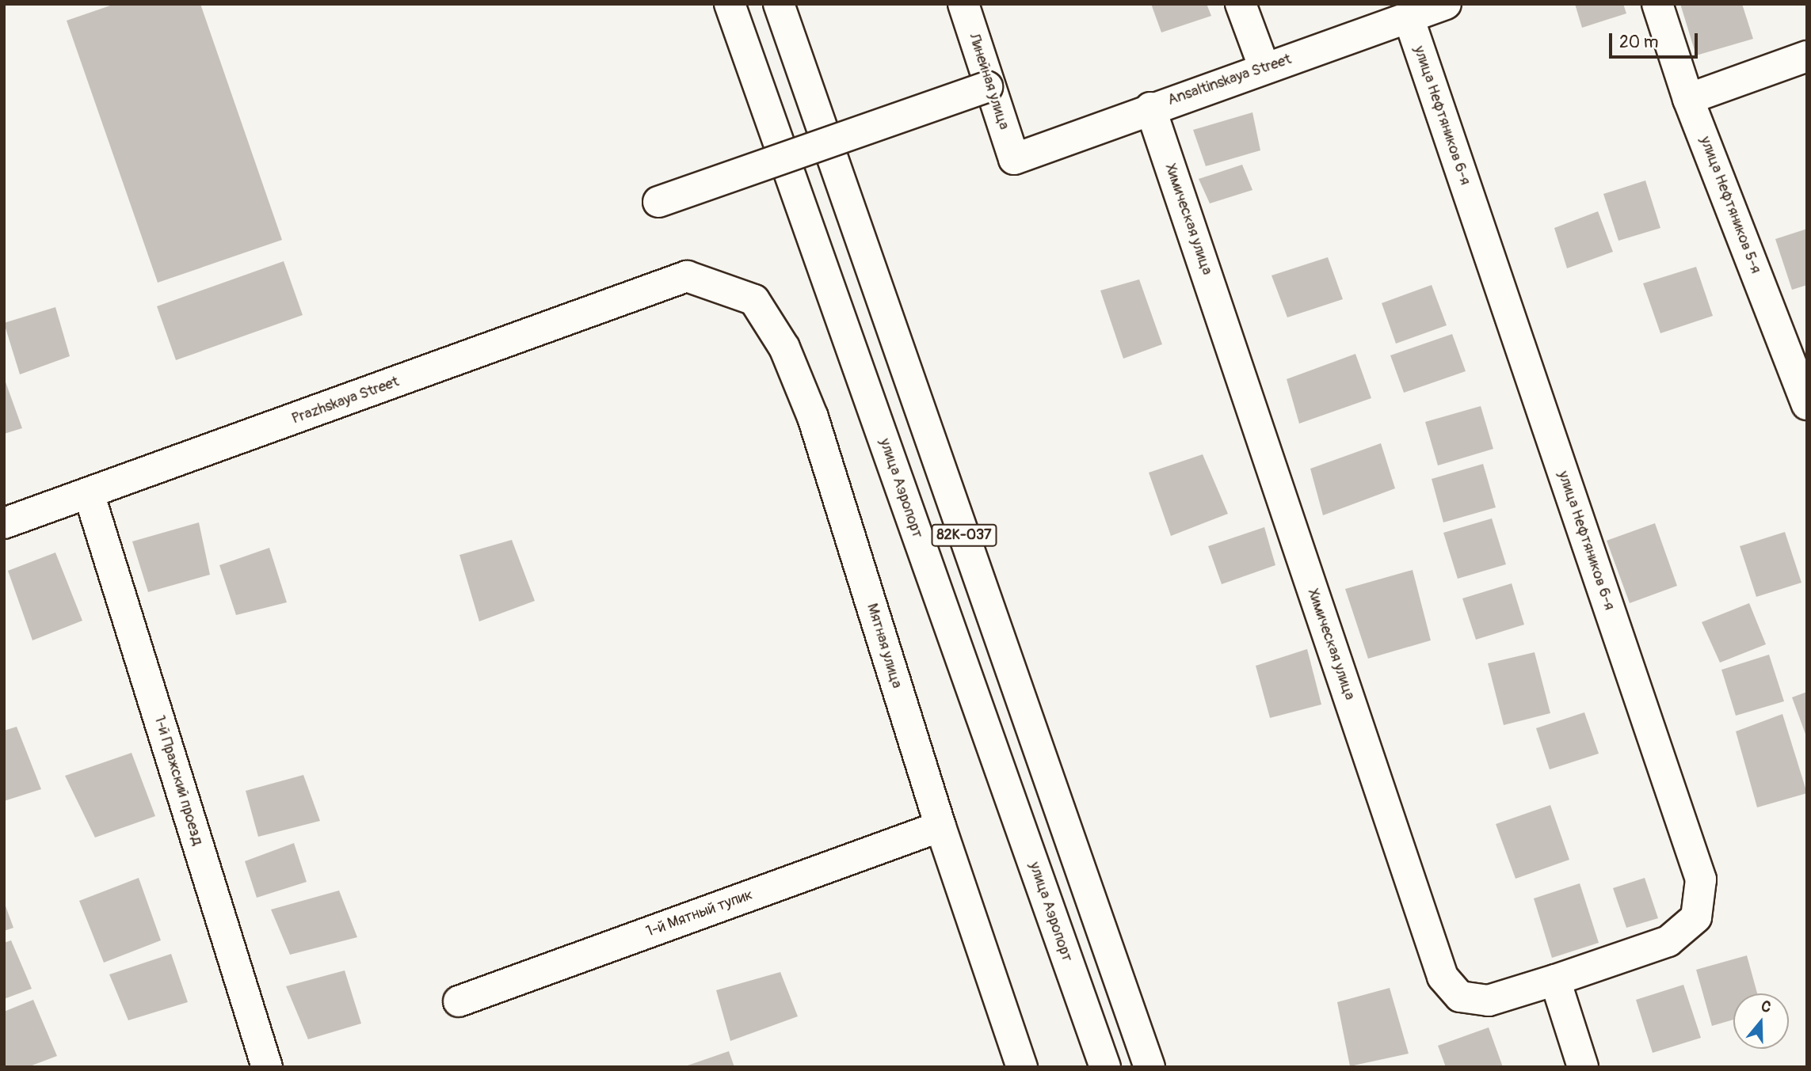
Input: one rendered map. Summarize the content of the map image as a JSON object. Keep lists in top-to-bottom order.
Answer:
{
  "streets": {
    "street": [
      "Ansaltinskaya Street",
      "Линейная улица",
      "улица Нефтяников 6-я",
      "улица Нефтяников 5-я",
      "Химическая улица",
      "Prazhskaya Street",
      "улица Аэропорт",
      "82К-037",
      "Мятная улица",
      "1-й Пражский проезд",
      "1-й Мятный тупик"
    ]
  },
  "crossings": [
    ["Ansaltinskaya Street", "Линейная улица"],
    ["Ansaltinskaya Street", "улица Нефтяников 6-я"],
    ["Ansaltinskaya Street", "Химическая улица"],
    ["улица Нефтяников 6-я", "Химическая улица"],
    ["Prazhskaya Street", "Мятная улица"],
    ["Prazhskaya Street", "1-й Пражский проезд"],
    ["Мятная улица", "1-й Мятный тупик"]
  ],
  "scale_bar": "20 m",
  "north": "top"
}
